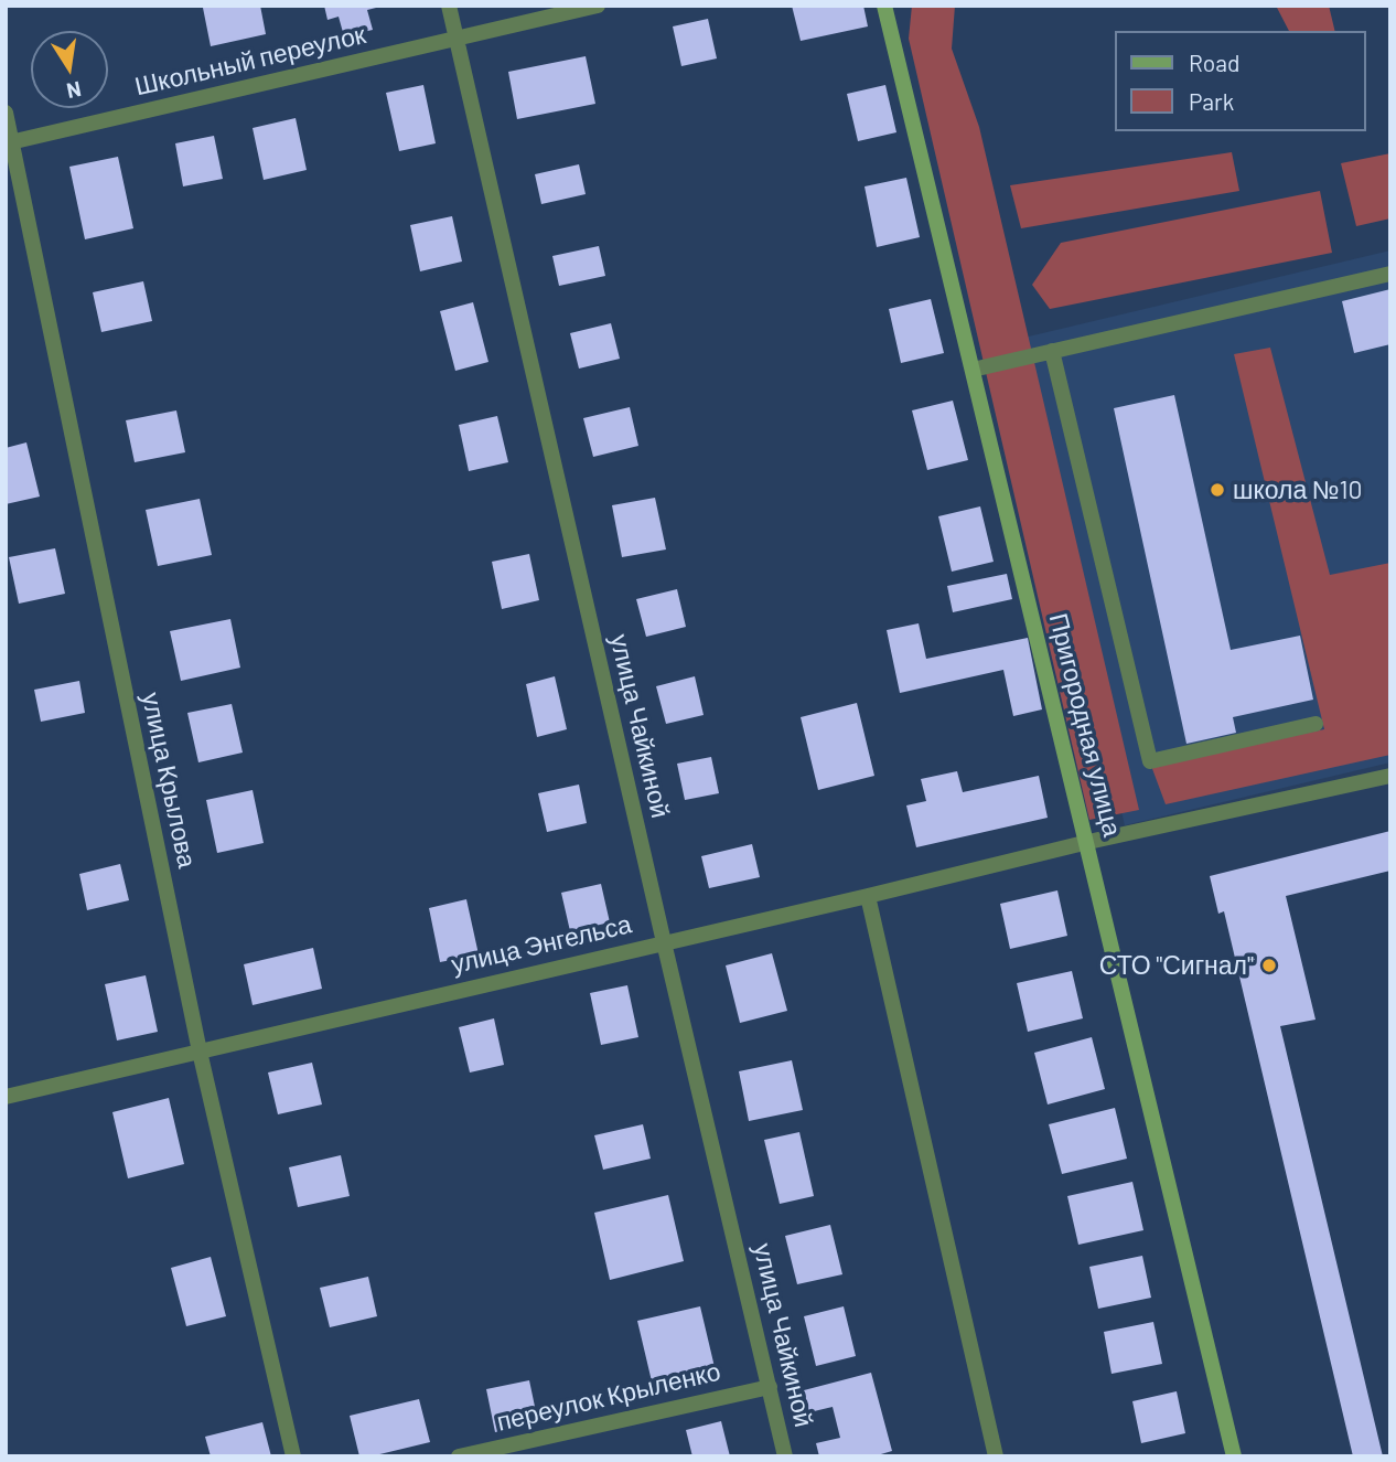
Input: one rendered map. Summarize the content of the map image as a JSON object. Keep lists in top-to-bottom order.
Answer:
{
  "streets": {
    "street": [
      "Школьный переулок",
      "Пригородная улица",
      "улица Чайкиной",
      "улица Крылова",
      "улица Энгельса",
      "переулок Крыленко"
    ]
  },
  "crossings": [
    ["Школьный переулок", "улица Чайкиной"],
    ["Школьный переулок", "улица Крылова"],
    ["Пригородная улица", "улица Энгельса"],
    ["улица Чайкиной", "улица Энгельса"],
    ["улица Чайкиной", "переулок Крыленко"],
    ["улица Крылова", "улица Энгельса"]
  ],
  "places": ["школа №10", "СТО \"Сигнал\""],
  "legend": ["Road", "Park"],
  "north": "bottom"
}
